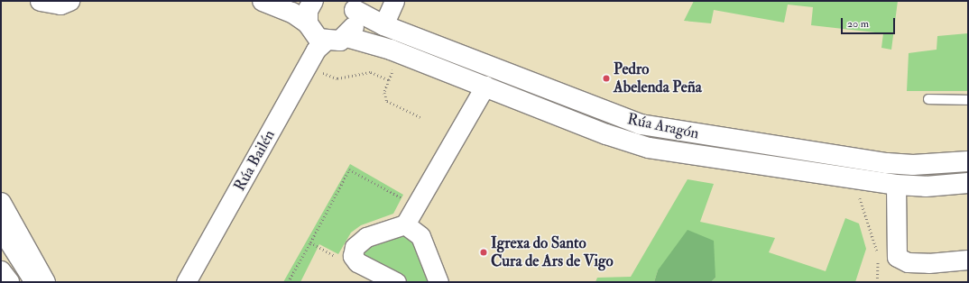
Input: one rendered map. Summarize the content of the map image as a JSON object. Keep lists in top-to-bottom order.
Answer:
{
  "streets": {
    "main road": ["Rúa Aragón"],
    "street": ["Rúa Bailén"]
  },
  "places": ["Pedro Abelenda Peña", "Igrexa do Santo Cura de Ars de Vigo"],
  "scale_bar": "20 m"
}
